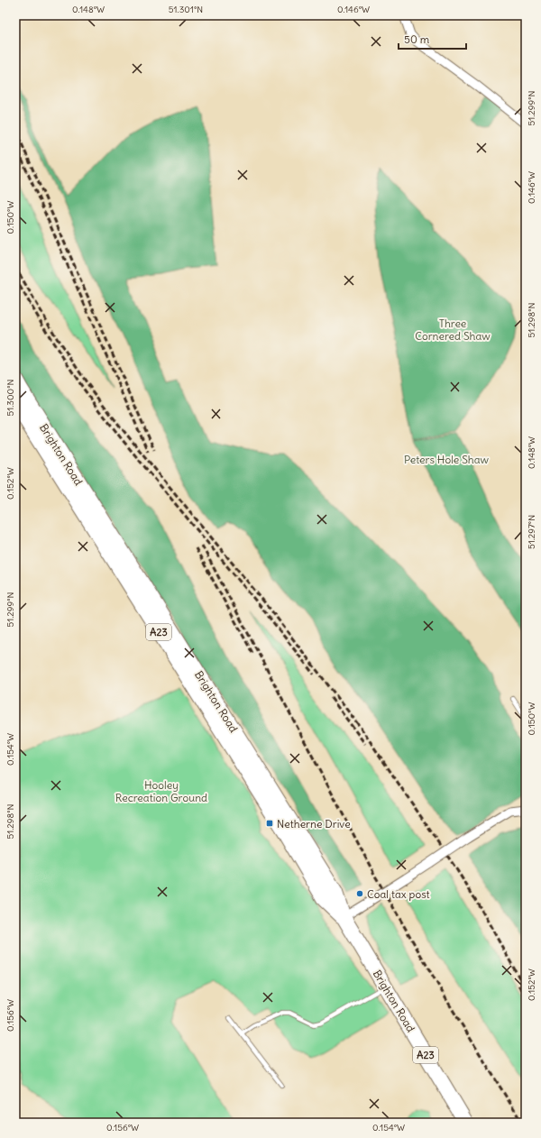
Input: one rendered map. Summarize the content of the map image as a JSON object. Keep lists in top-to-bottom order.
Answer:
{
  "streets": {
    "highway": ["Brighton Road", "A23"]
  },
  "parks": ["Three Cornered Shaw", "Peters Hole Shaw", "Hooley Recreation Ground"],
  "places": {
    "transit": ["Netherne Drive"],
    "other": ["Coal tax post"]
  },
  "scale_bar": "50 m",
  "coordinates": [
    "0.148°W",
    "51.301°N",
    "0.146°W",
    "51.299°N",
    "0.150°W",
    "51.298°N",
    "51.300°N",
    "0.152°W",
    "51.297°N",
    "0.154°W",
    "0.156°W"
  ]
}
